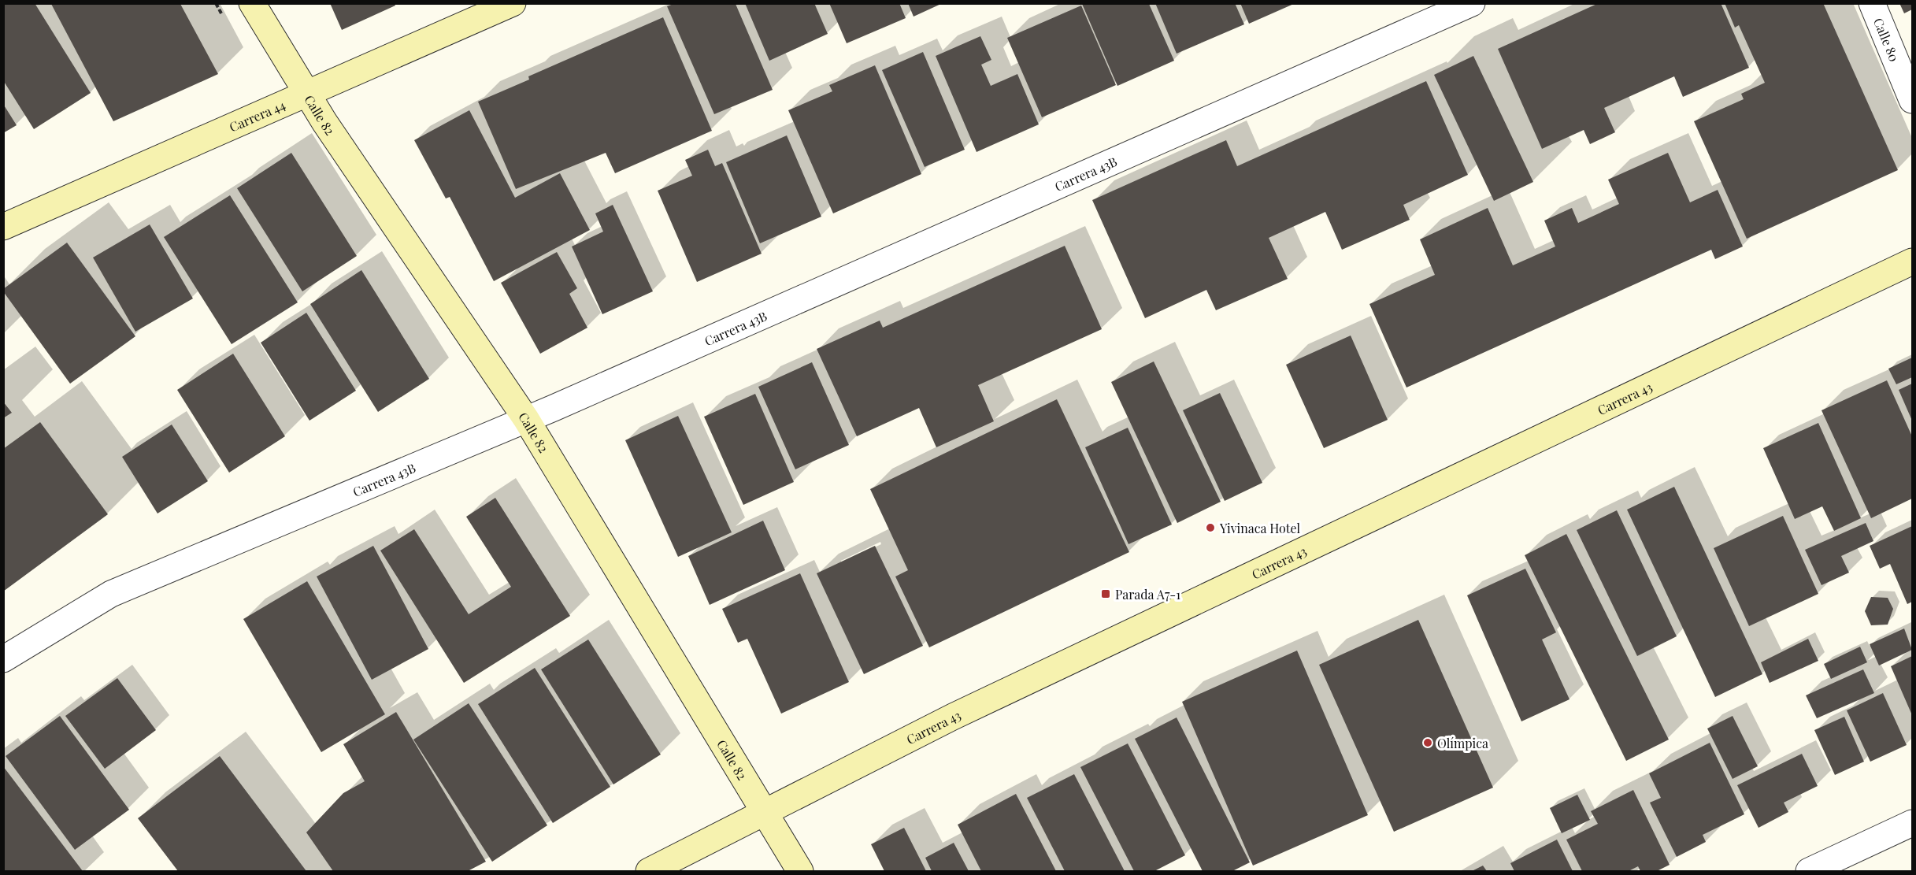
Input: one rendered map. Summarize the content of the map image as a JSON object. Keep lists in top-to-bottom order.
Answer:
{
  "streets": {
    "street": [
      "Calle 80",
      "Carrera 44",
      "Calle 82",
      "Carrera 43B",
      "Carrera 43"
    ]
  },
  "crossings": [
    ["Carrera 44", "Calle 82"],
    ["Calle 82", "Carrera 43B"],
    ["Calle 82", "Carrera 43"]
  ],
  "places": {
    "other": ["Yivinaca Hotel", "Olímpica"],
    "transit": ["Parada A7-1"]
  }
}
